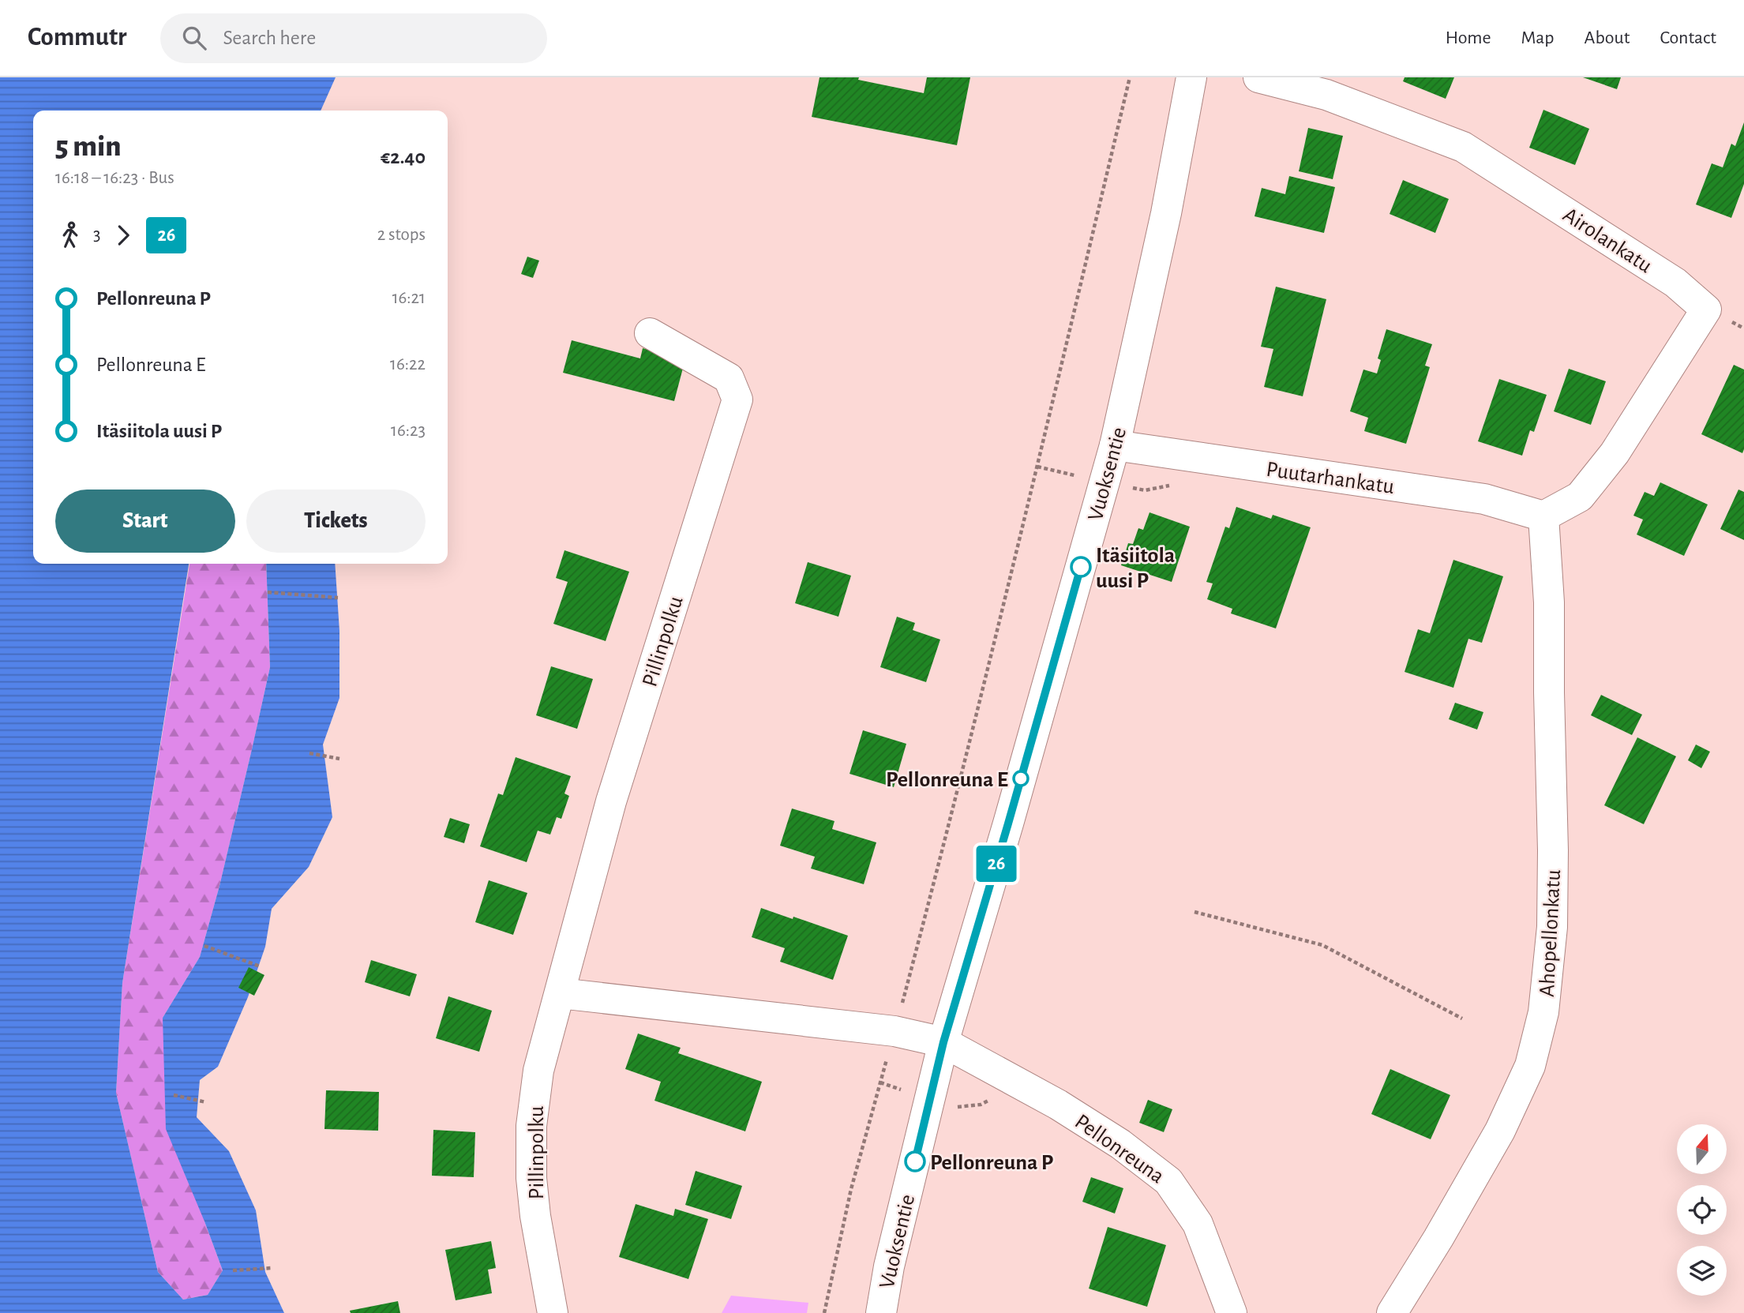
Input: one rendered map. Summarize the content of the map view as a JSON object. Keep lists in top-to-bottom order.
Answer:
{
  "streets": {
    "street": [
      "Airolankatu",
      "Vuoksentie",
      "Puutarhankatu",
      "Pillinpolku",
      "Ahopellonkatu",
      "Pellonreuna"
    ]
  },
  "crossings": [
    ["Airolankatu", "Puutarhankatu"],
    ["Airolankatu", "Ahopellonkatu"],
    ["Vuoksentie", "Puutarhankatu"],
    ["Vuoksentie", "Pellonreuna"],
    ["Puutarhankatu", "Ahopellonkatu"]
  ],
  "places": ["Itäsiitola uusi P", "Pellonreuna E", "Pellonreuna P"],
  "lines": ["bus line 26"],
  "north": "top",
  "page": {
    "header": "Commutr",
    "search": "Search here",
    "nav": [
      "Home",
      "Map",
      "About",
      "Contact"
    ],
    "on_map": "26",
    "heading": ["5 min", "16:18 – 16:23 · Bus", "€2.40"],
    "legs": ["3", "26", "2 stops"],
    "list": [
      {
        "name": "Pellonreuna P",
        "value": "16:21"
      },
      {
        "name": "Pellonreuna E",
        "value": "16:22"
      },
      {
        "name": "Itäsiitola uusi P",
        "value": "16:23"
      }
    ],
    "buttons": ["Start", "Tickets"]
  }
}
